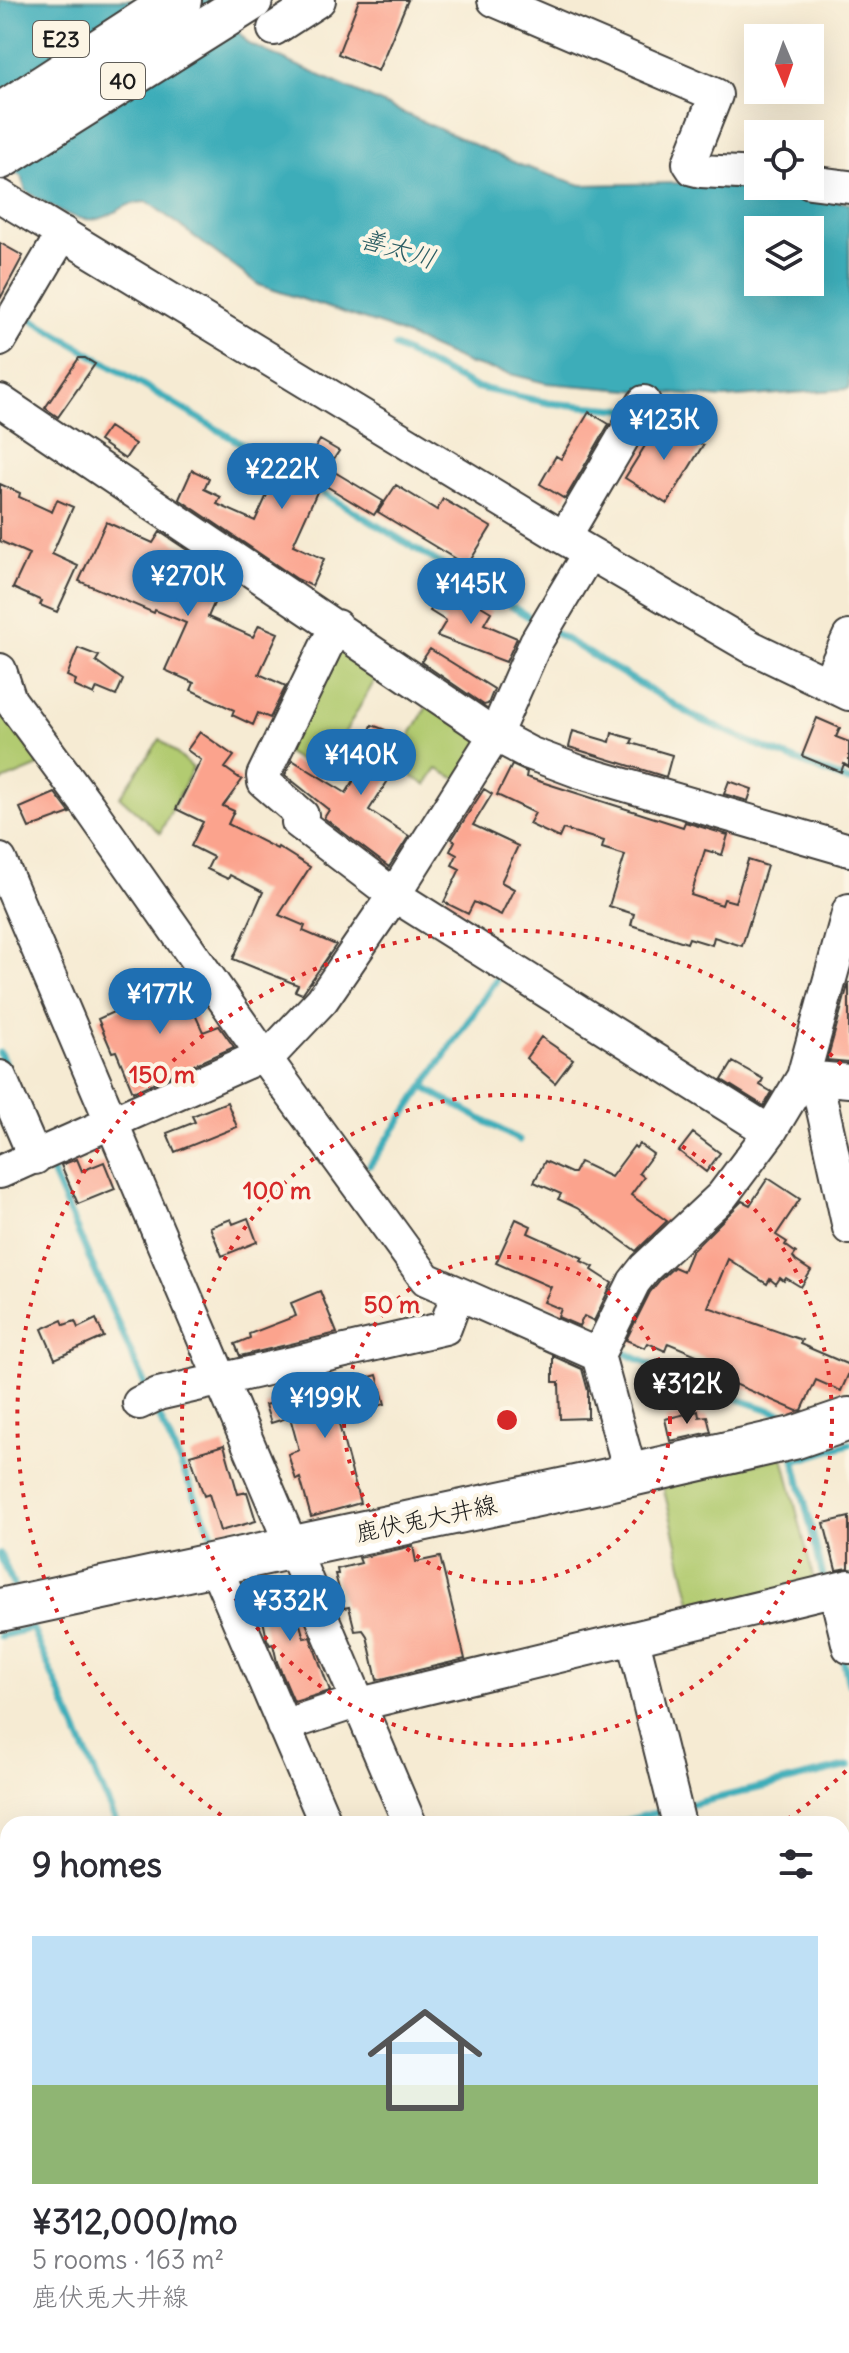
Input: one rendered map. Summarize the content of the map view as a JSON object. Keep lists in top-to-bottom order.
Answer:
{
  "streets": {
    "highway": ["E23"],
    "main road": ["40", "鹿伏兎大井線"]
  },
  "water": ["善太川"],
  "north": "bottom",
  "page": {
    "price": [
      "¥123K",
      "¥222K",
      "¥270K",
      "¥145K",
      "¥140K",
      "¥177K",
      "¥312K",
      "¥199K",
      "¥332K"
    ],
    "heading": "9 homes",
    "list": [
      {
        "name": "¥312,000/mo",
        "note": "5 rooms · 163 m² · 鹿伏兎大井線"
      }
    ]
  },
  "rings": ["150 m", "100 m", "50 m"]
}
